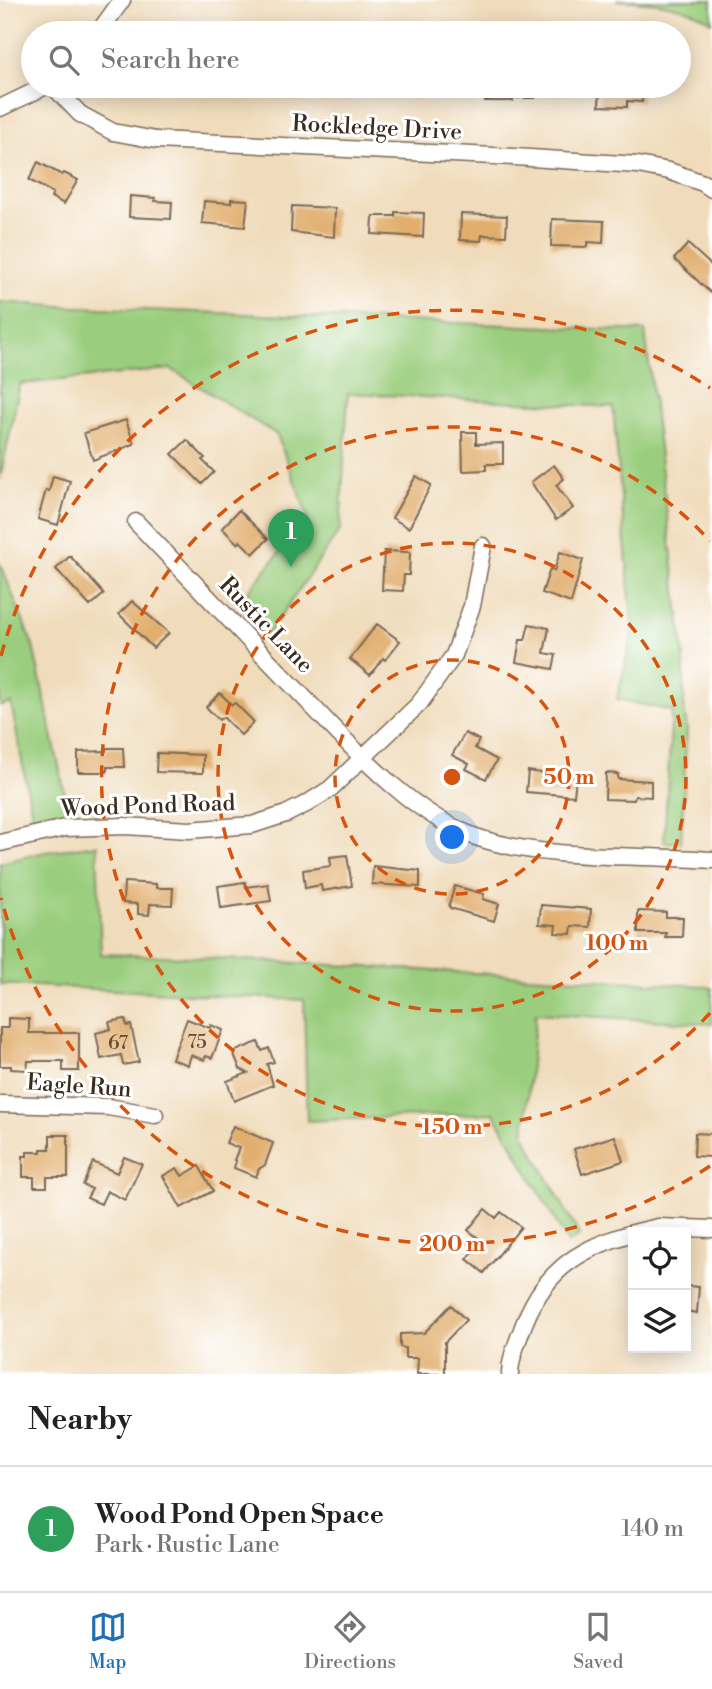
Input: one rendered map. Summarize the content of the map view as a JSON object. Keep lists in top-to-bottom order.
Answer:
{
  "streets": {
    "street": [
      "Rockledge Drive",
      "Rustic Lane",
      "Wood Pond Road",
      "Eagle Run"
    ]
  },
  "crossings": [
    ["Rustic Lane", "Wood Pond Road"]
  ],
  "house_numbers": ["75", "67"],
  "page": {
    "search": "Search here",
    "pins": "1",
    "heading": "Nearby",
    "list": [
      {
        "mark": "1",
        "name": "Wood Pond Open Space",
        "note": "Park · Rustic Lane",
        "value": "140 m"
      }
    ],
    "nav": ["Map", "Directions", "Saved"]
  },
  "rings": [
    "50 m",
    "100 m",
    "150 m",
    "200 m"
  ]
}
